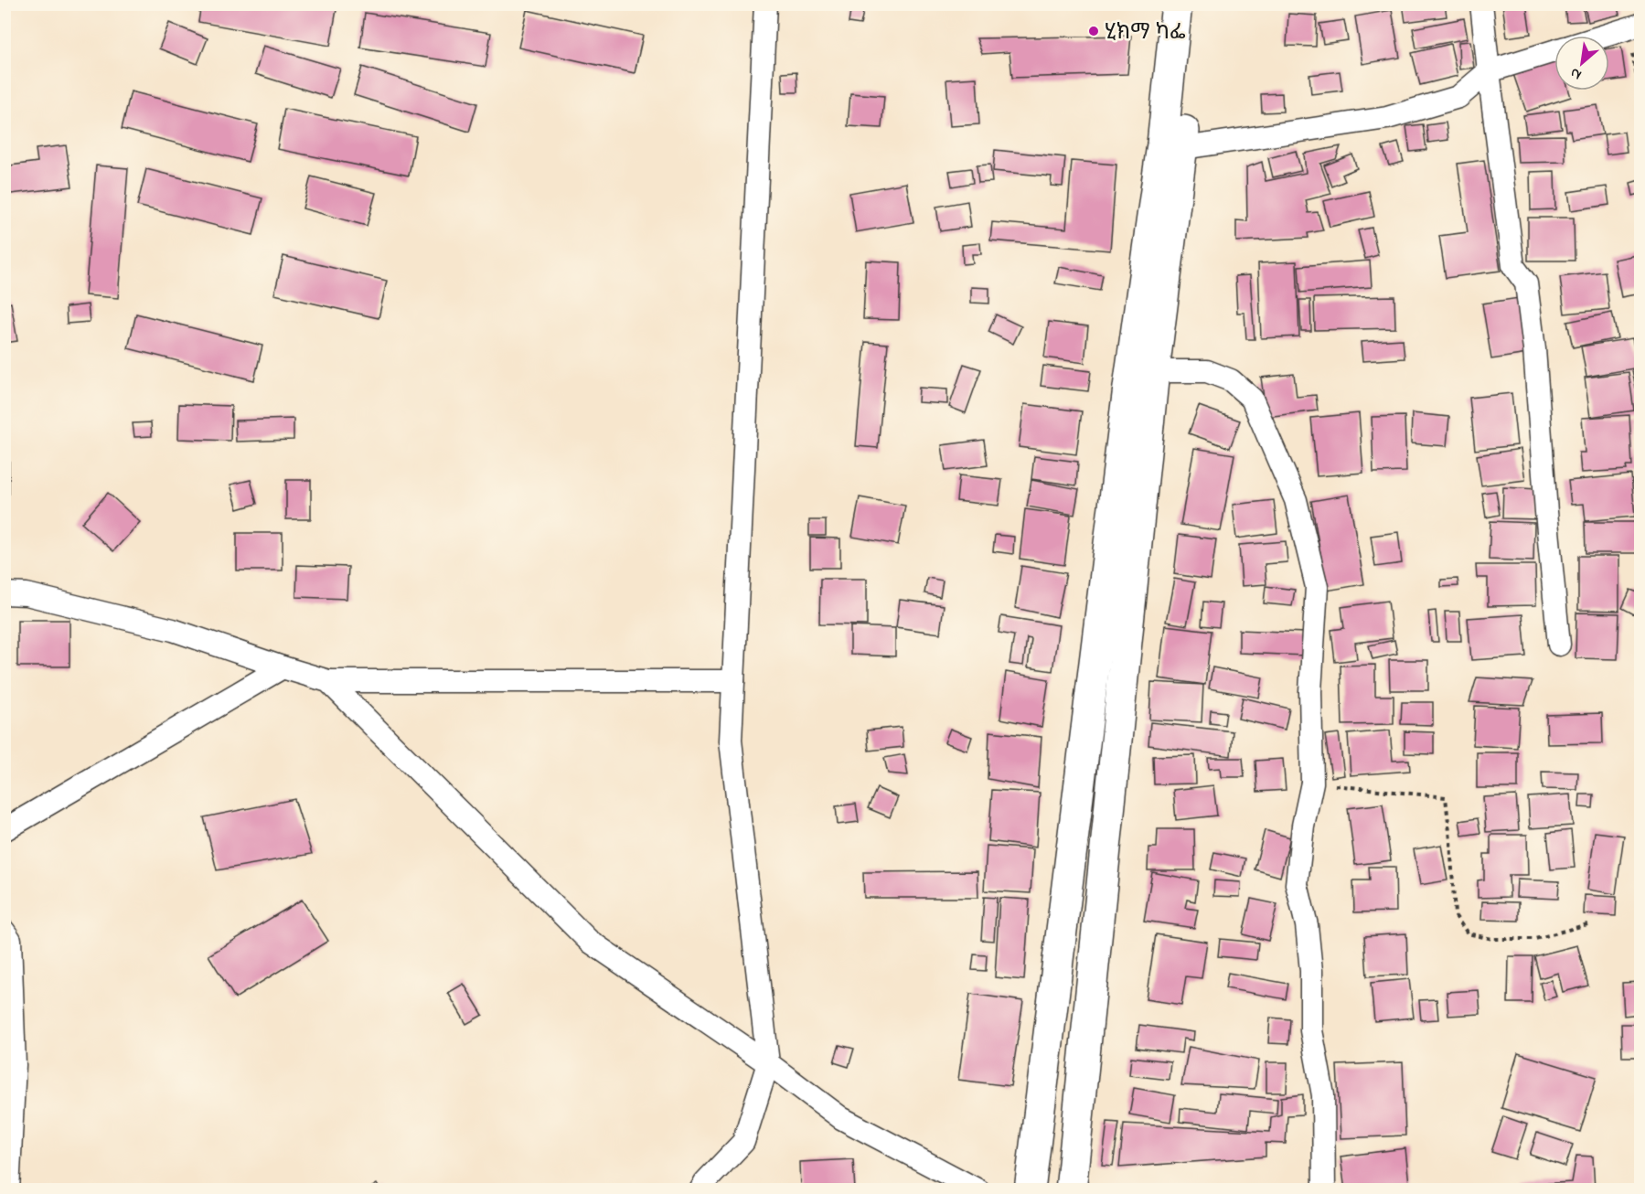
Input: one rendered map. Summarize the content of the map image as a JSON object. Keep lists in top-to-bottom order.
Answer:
{
  "places": ["ሂክማ ካፌ"],
  "north": "bottom left"
}
